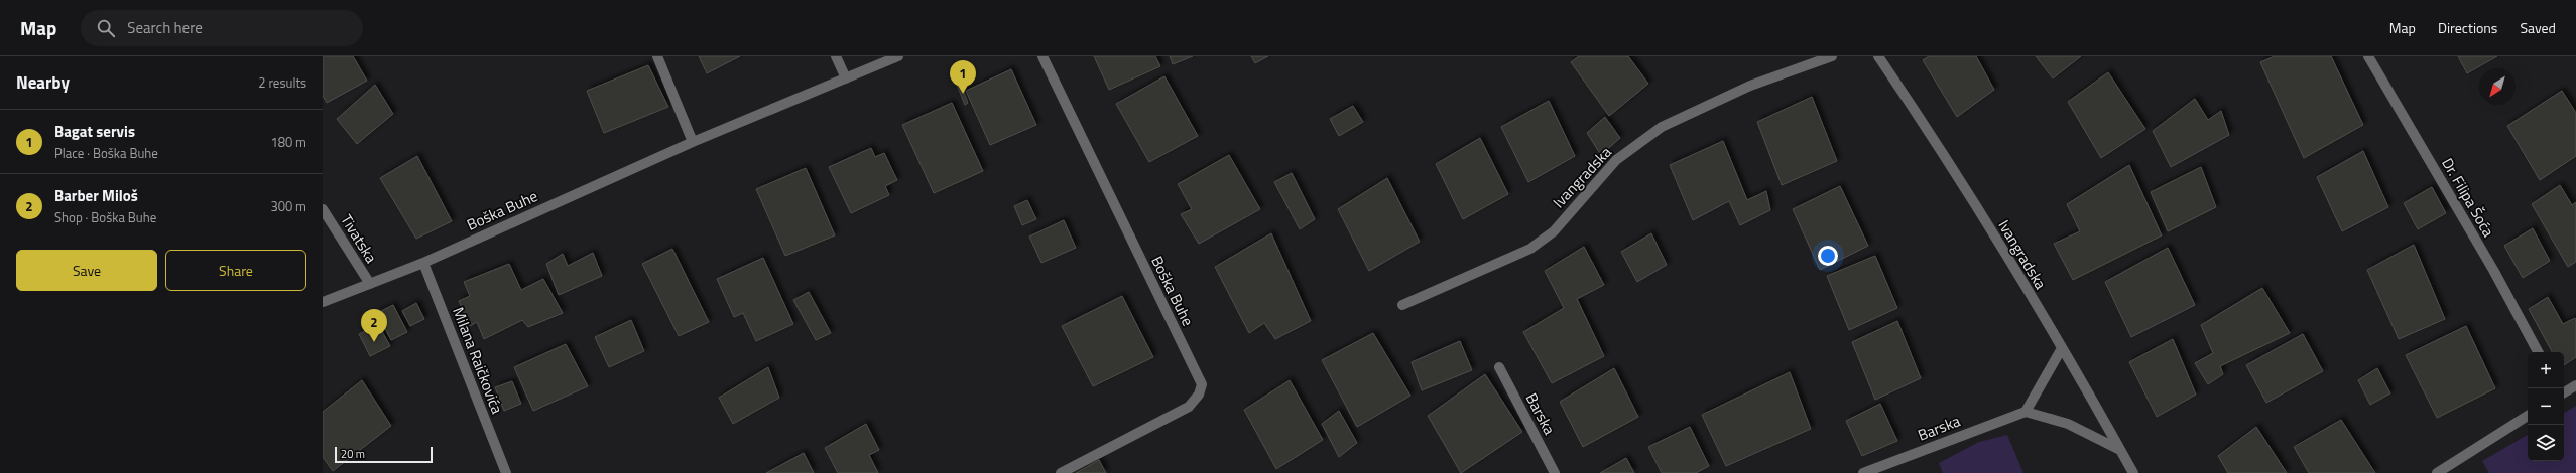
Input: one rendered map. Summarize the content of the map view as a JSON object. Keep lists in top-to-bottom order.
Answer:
{
  "streets": {
    "street": [
      "Ivangradska",
      "Dr. Filipa Šoća",
      "Boška Buhe",
      "Tivatska",
      "Milana Raičkovića",
      "Barska"
    ]
  },
  "crossings": [
    ["Boška Buhe", "Tivatska"],
    ["Boška Buhe", "Milana Raičkovića"]
  ],
  "scale_bar": "20 m",
  "north": "bottom left",
  "page": {
    "header": "Map",
    "search": "Search here",
    "nav": ["Map", "Directions", "Saved"],
    "heading": ["Nearby", "2 results"],
    "pins": ["1", "2"],
    "list": [
      {
        "mark": "1",
        "name": "Bagat servis",
        "note": "Place · Boška Buhe",
        "value": "180 m"
      },
      {
        "mark": "2",
        "name": "Barber Miloš",
        "note": "Shop · Boška Buhe",
        "value": "300 m"
      }
    ],
    "buttons": ["Save", "Share"],
    "map_buttons": ["+", "−"],
    "scale": "20 m"
  }
}
